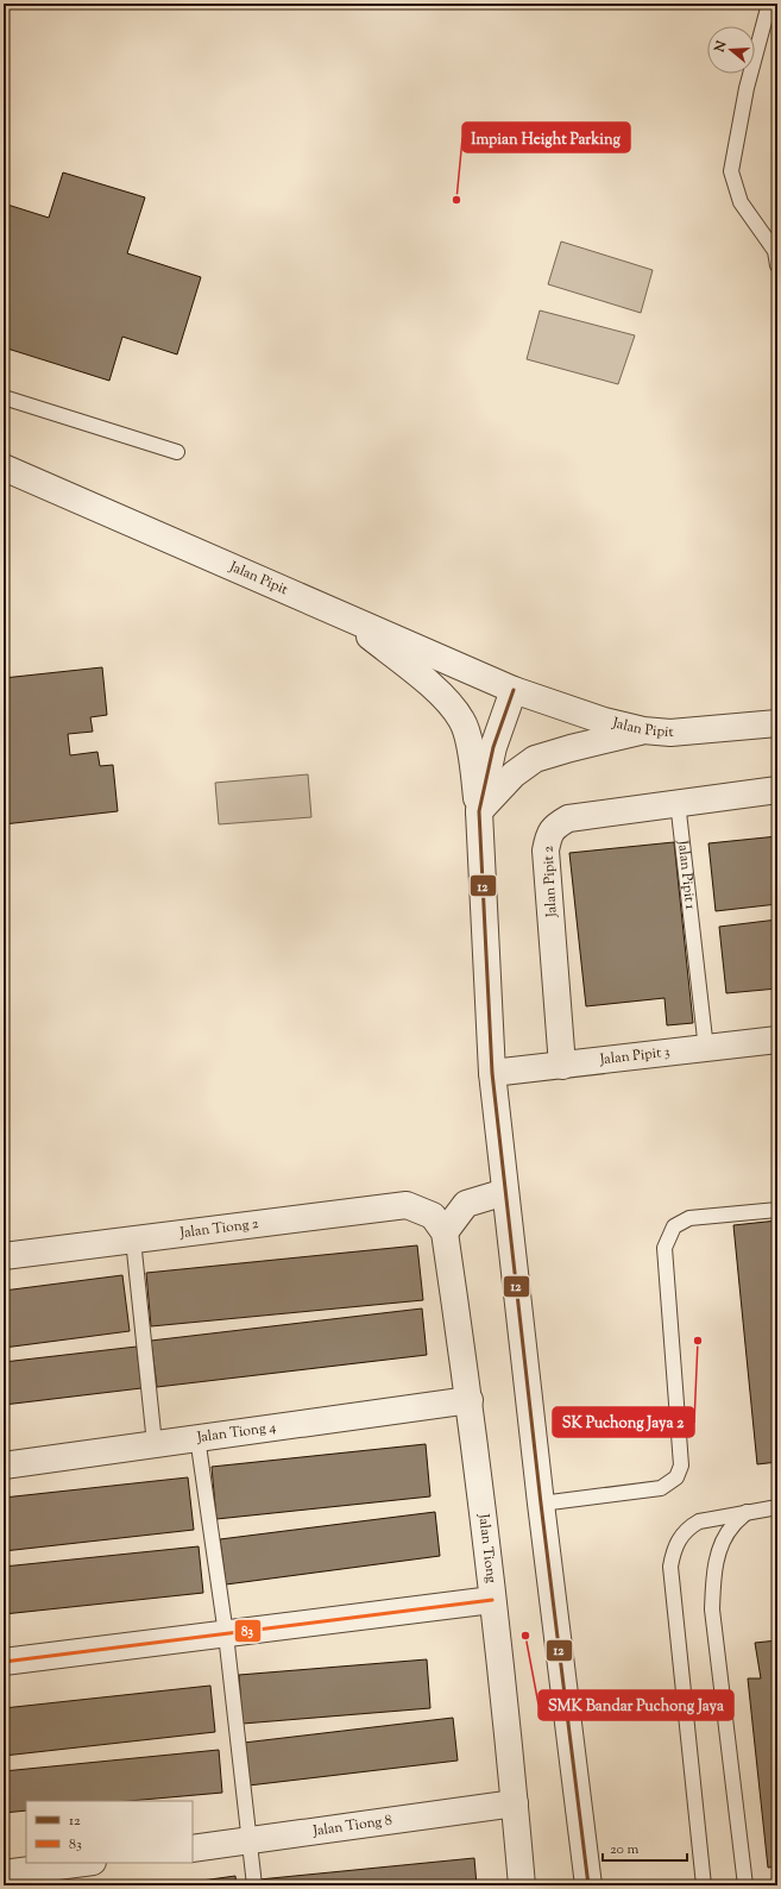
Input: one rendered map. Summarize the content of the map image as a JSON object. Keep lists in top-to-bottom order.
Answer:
{
  "streets": {
    "street": [
      "Jalan Pipit",
      "Jalan Pipit 2",
      "Jalan Pipit 3",
      "Jalan Tiong 2",
      "Jalan Tiong 4",
      "Jalan Tiong",
      "Jalan Tiong 8"
    ],
    "lane": ["Jalan Pipit 1"]
  },
  "crossings": [
    ["Jalan Pipit 1", "Jalan Pipit 2"],
    ["Jalan Pipit 1", "Jalan Pipit 3"],
    ["Jalan Pipit 2", "Jalan Pipit 3"],
    ["Jalan Tiong 2", "Jalan Tiong"],
    ["Jalan Tiong 4", "Jalan Tiong"],
    ["Jalan Tiong", "Jalan Tiong 8"]
  ],
  "places": ["Impian Height Parking", "SK Puchong Jaya 2", "SMK Bandar Puchong Jaya"],
  "lines": ["transit line 12", "transit line 83"],
  "legend": ["12", "83"],
  "scale_bar": "20 m",
  "north": "left"
}
